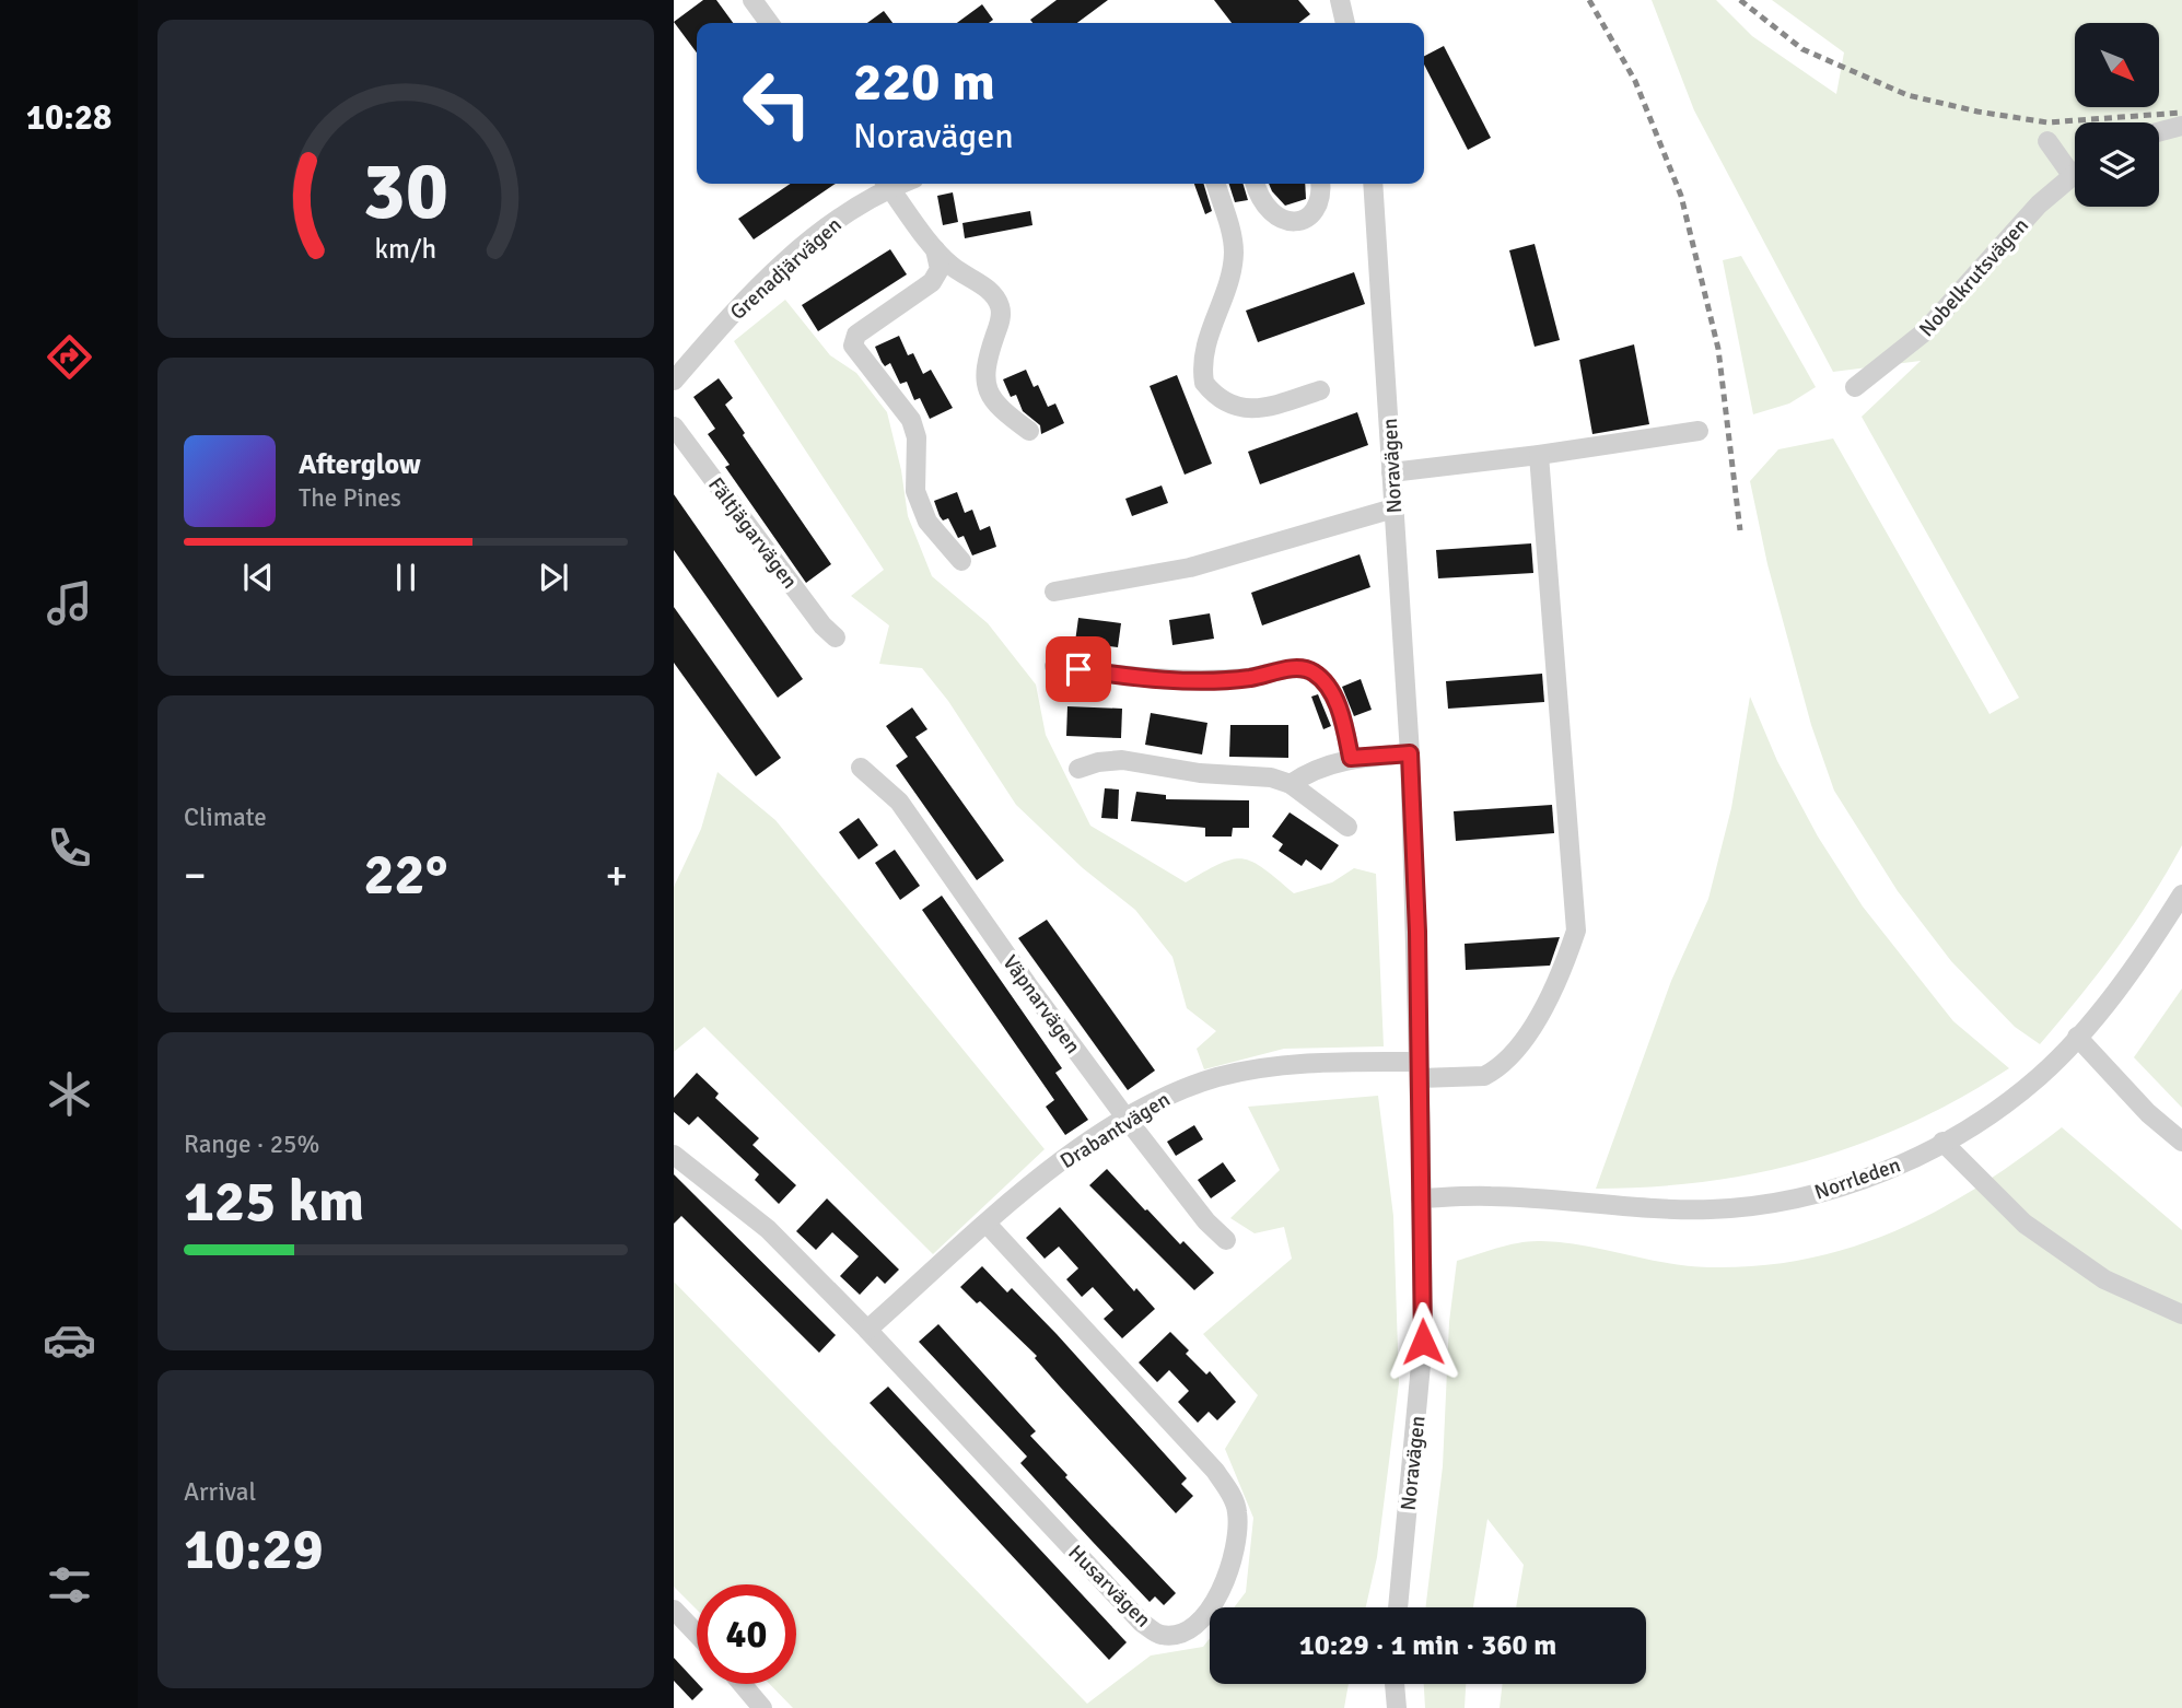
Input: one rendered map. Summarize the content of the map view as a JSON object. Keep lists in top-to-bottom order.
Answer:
{
  "streets": {
    "street": [
      "Grenadjärvägen",
      "Nobelkrutsvägen",
      "Noravägen",
      "Fältjägarvägen",
      "Väpnarvägen",
      "Drabantvägen",
      "Norrleden",
      "Husarvägen"
    ]
  },
  "crossings": [
    ["Noravägen", "Drabantvägen"],
    ["Noravägen", "Norrleden"],
    ["Väpnarvägen", "Drabantvägen"],
    ["Drabantvägen", "Husarvägen"]
  ],
  "north": "bottom right",
  "page": {
    "tabs": "10:28",
    "turn": ["220 m", "Noravägen"],
    "song": ["Afterglow", "The Pines"],
    "tile": [
      "Climate",
      ["Range · 25%", "125 km"],
      ["Arrival", "10:29"]
    ],
    "heat": ["−", "22°", "+"],
    "limit": "40",
    "trip": "10:29 · 1 min · 360 m",
    "gauge": ["30", "km/h"]
  }
}
